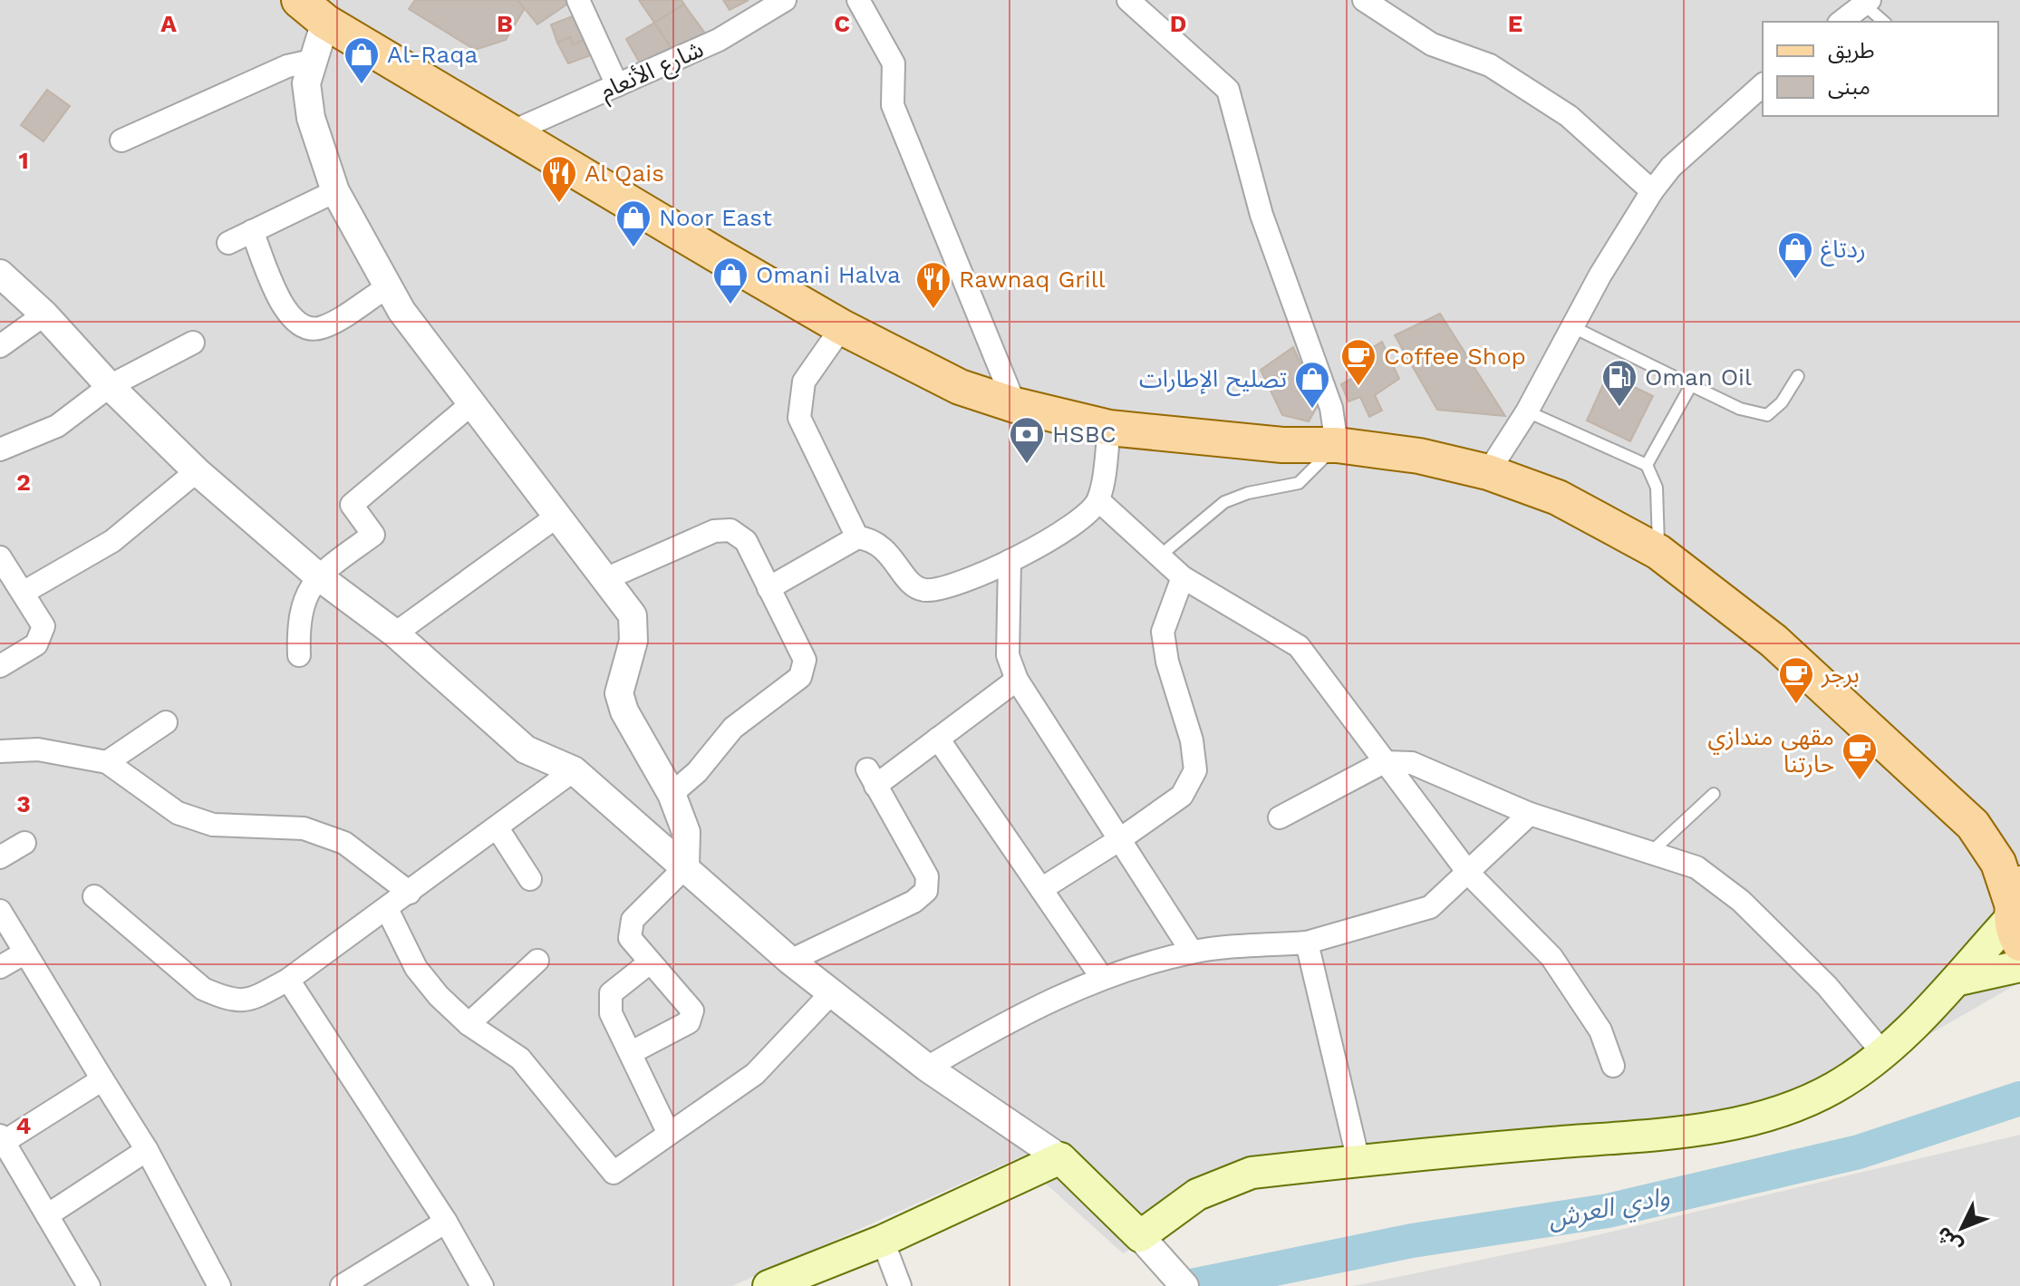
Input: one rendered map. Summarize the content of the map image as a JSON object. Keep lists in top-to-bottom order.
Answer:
{
  "streets": {
    "street": ["شارع الأنعام"]
  },
  "water": ["وادي العرش"],
  "places": {
    "shop": [
      "Al-Raqa",
      "Noor East",
      "ردتاغ",
      "Omani Halva",
      "تصليح الإطارات"
    ],
    "restaurant": ["Al Qais", "Rawnaq Grill"],
    "cafe": ["Coffee Shop", "برجر", "مقهى مندازي حارتنا"],
    "fuel station": ["Oman Oil"],
    "bank": ["HSBC"]
  },
  "legend": ["طريق", "مبنى"],
  "north": "bottom left",
  "grid": {
    "columns": [
      "A",
      "B",
      "C",
      "D",
      "E"
    ],
    "rows": [
      "1",
      "2",
      "3",
      "4"
    ]
  }
}
